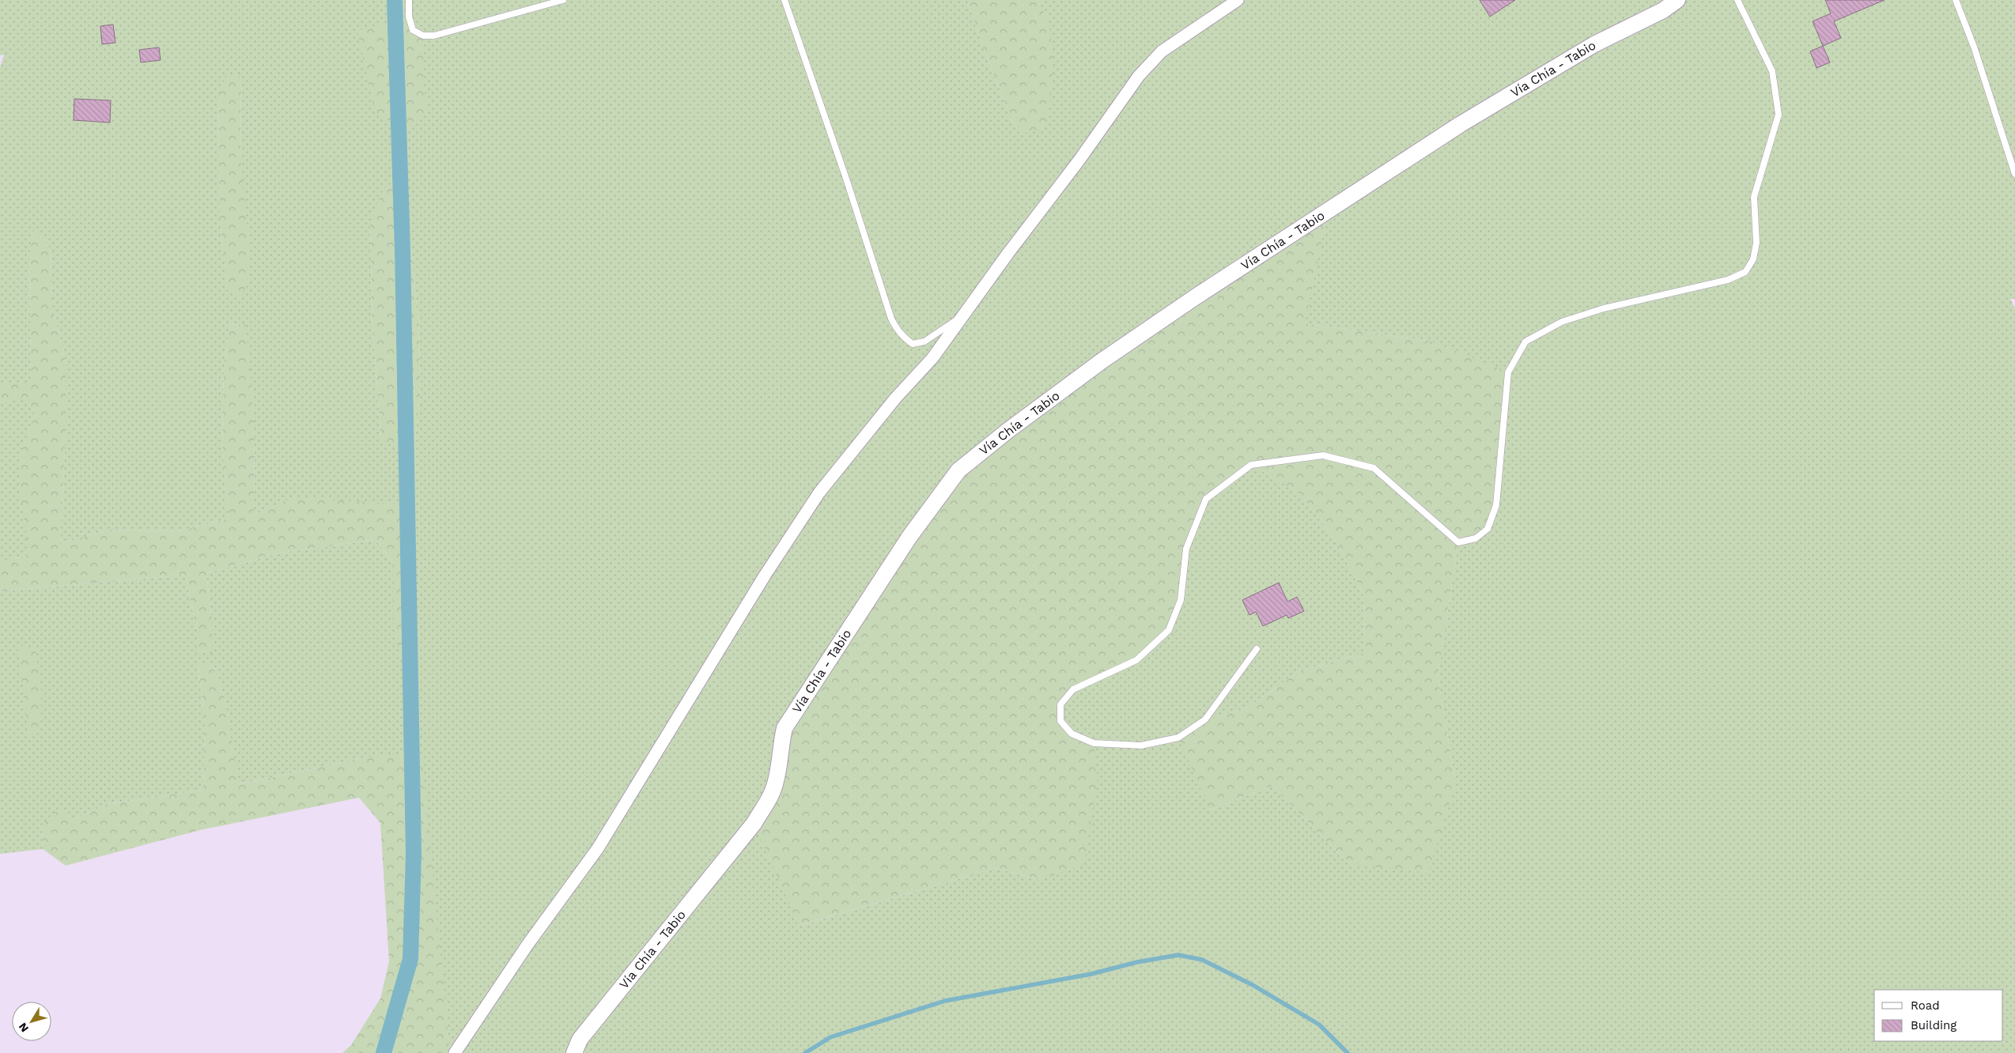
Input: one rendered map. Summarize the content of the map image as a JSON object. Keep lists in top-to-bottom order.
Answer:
{
  "streets": {
    "street": ["Vía Chía - Tabio"]
  },
  "legend": ["Road", "Building"],
  "north": "bottom left"
}
